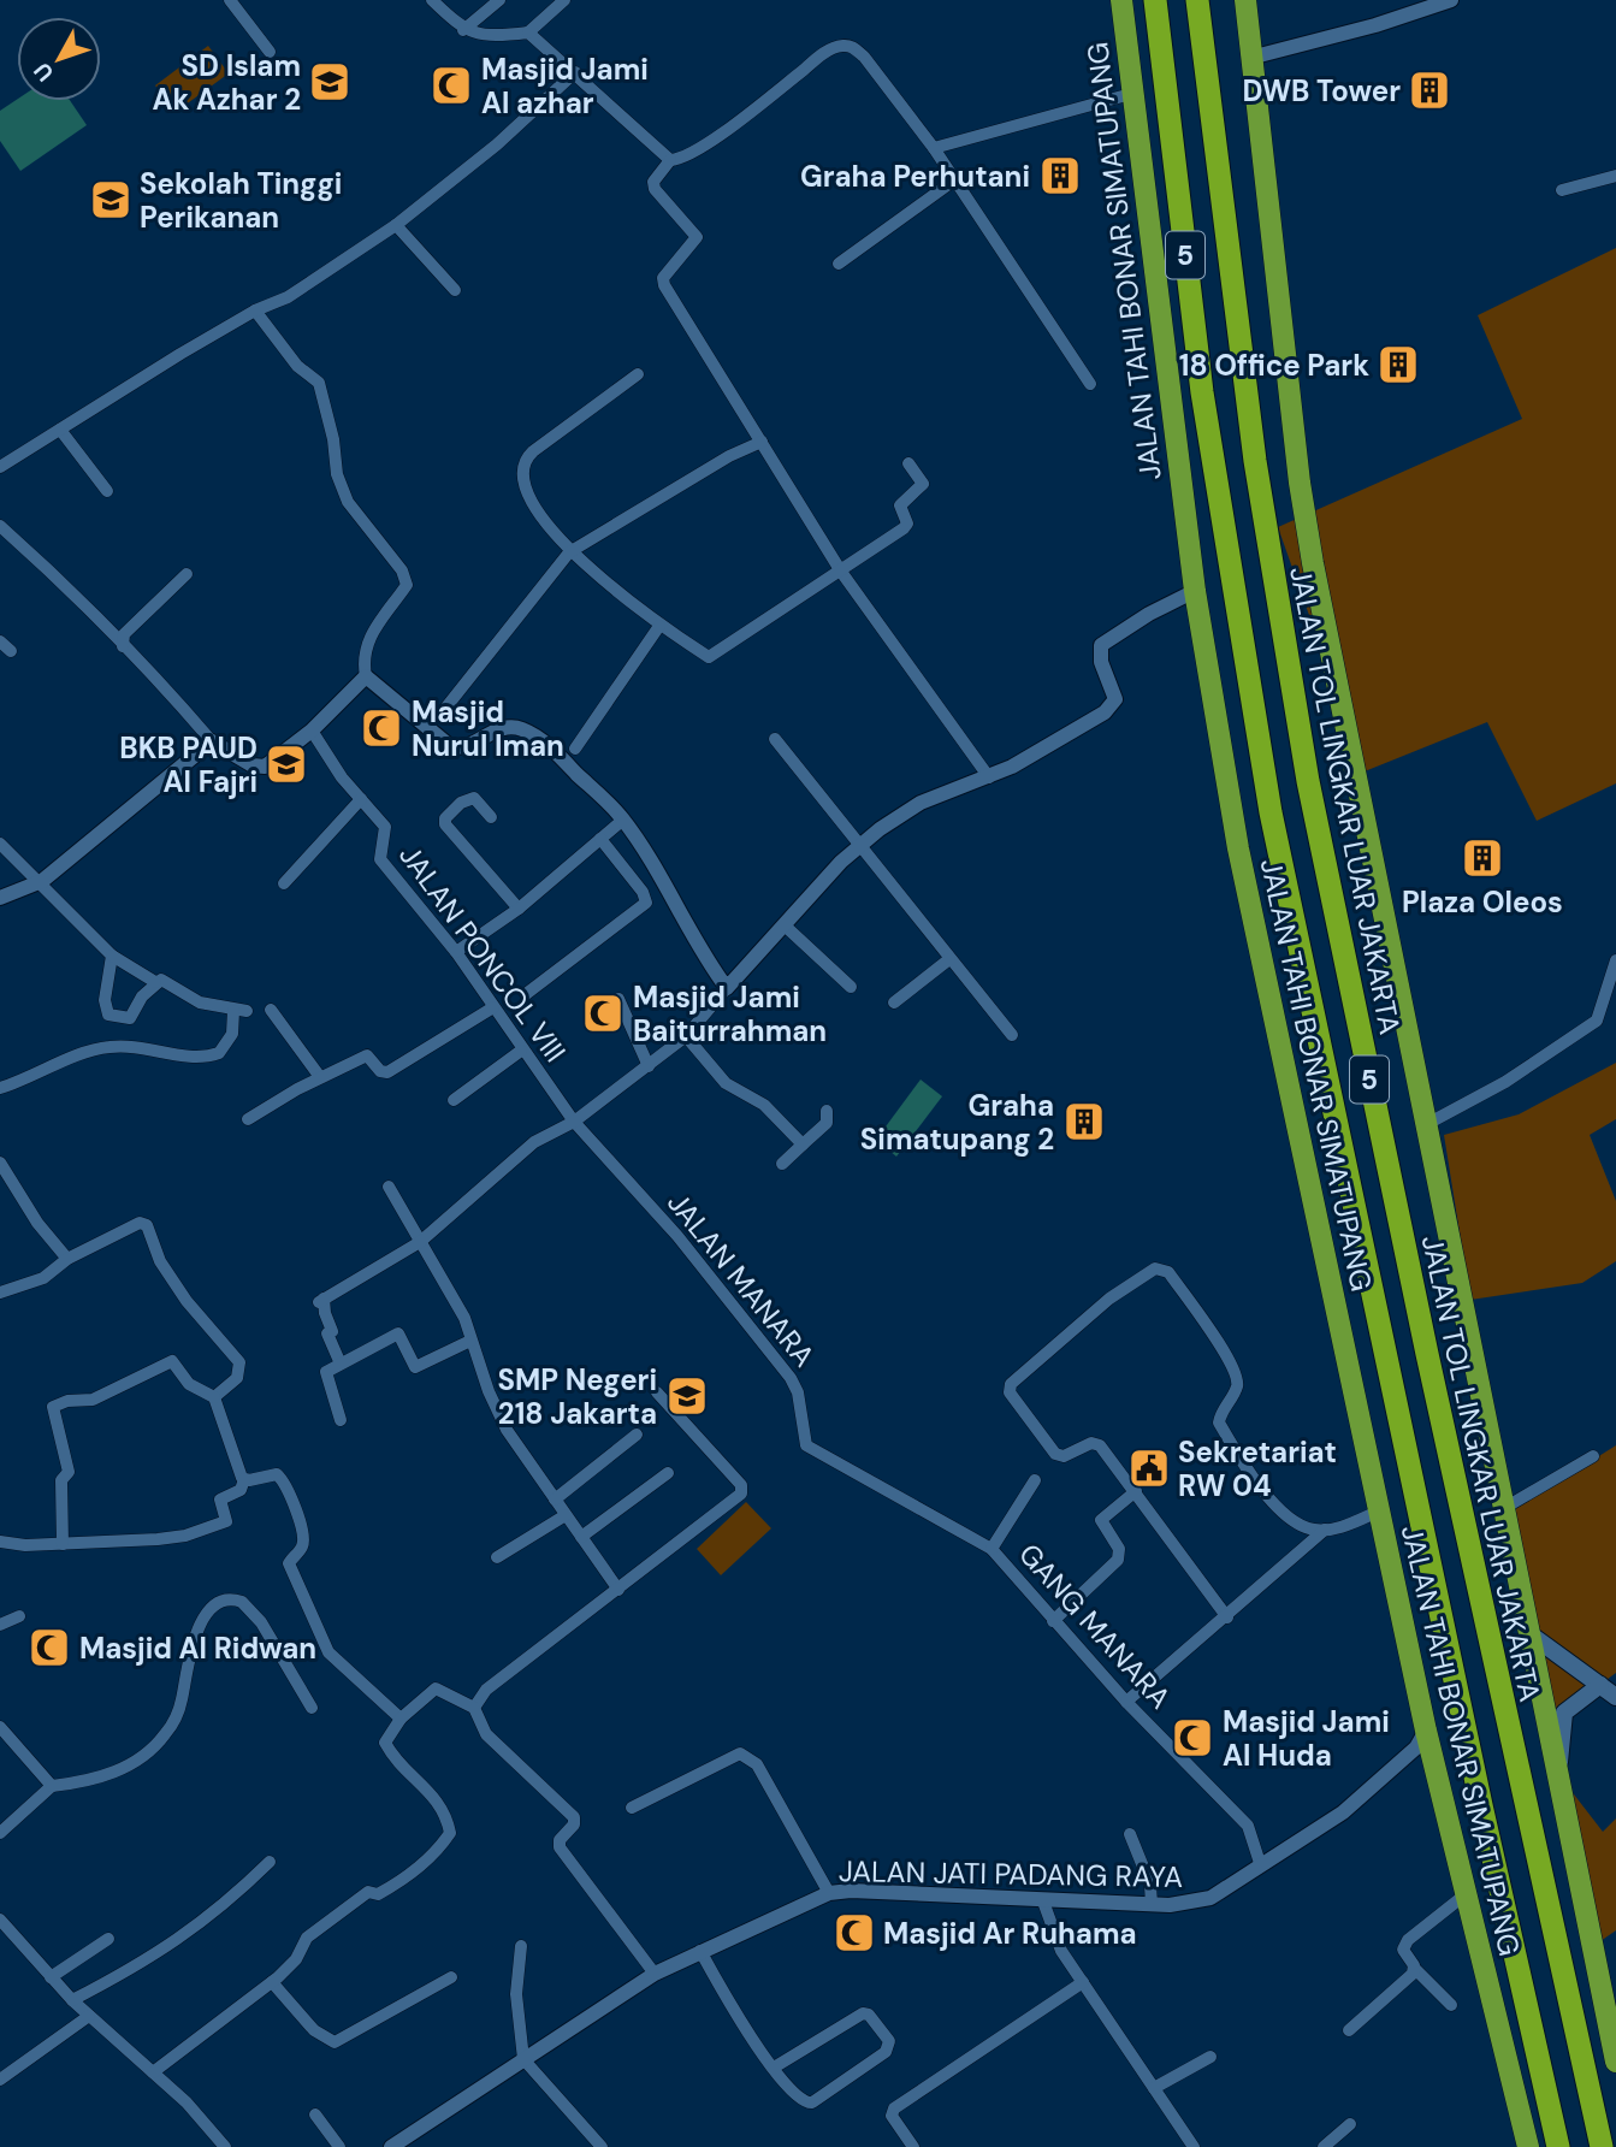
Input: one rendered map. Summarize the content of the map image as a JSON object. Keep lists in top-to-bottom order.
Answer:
{
  "streets": {
    "highway": ["5", "JALAN TAHI BONAR SIMATUPANG", "JALAN TOL LINGKAR LUAR JAKARTA"],
    "street": [
      "JALAN PONCOL VIII",
      "JALAN MANARA",
      "GANG MANARA",
      "JALAN JATI PADANG RAYA"
    ]
  },
  "crossings": [
    ["JALAN TAHI BONAR SIMATUPANG", "JALAN JATI PADANG RAYA"],
    ["JALAN PONCOL VIII", "JALAN MANARA"],
    ["JALAN MANARA", "GANG MANARA"],
    ["GANG MANARA", "JALAN JATI PADANG RAYA"]
  ],
  "places": {
    "school or university": [
      "SD Islam Ak Azhar 2",
      "Sekolah Tinggi Perikanan",
      "BKB PAUD Al Fajri",
      "SMP Negeri 218 Jakarta"
    ],
    "mosque": [
      "Masjid Jami Al azhar",
      "Masjid Nurul Iman",
      "Masjid Jami Baiturrahman",
      "Masjid Al Ridwan",
      "Masjid Jami Al Huda",
      "Masjid Ar Ruhama"
    ],
    "building": [
      "DWB Tower",
      "Graha Perhutani",
      "18 Office Park",
      "Plaza Oleos",
      "Graha Simatupang 2"
    ],
    "public building": ["Sekretariat RW 04"]
  },
  "north": "bottom left"
}
